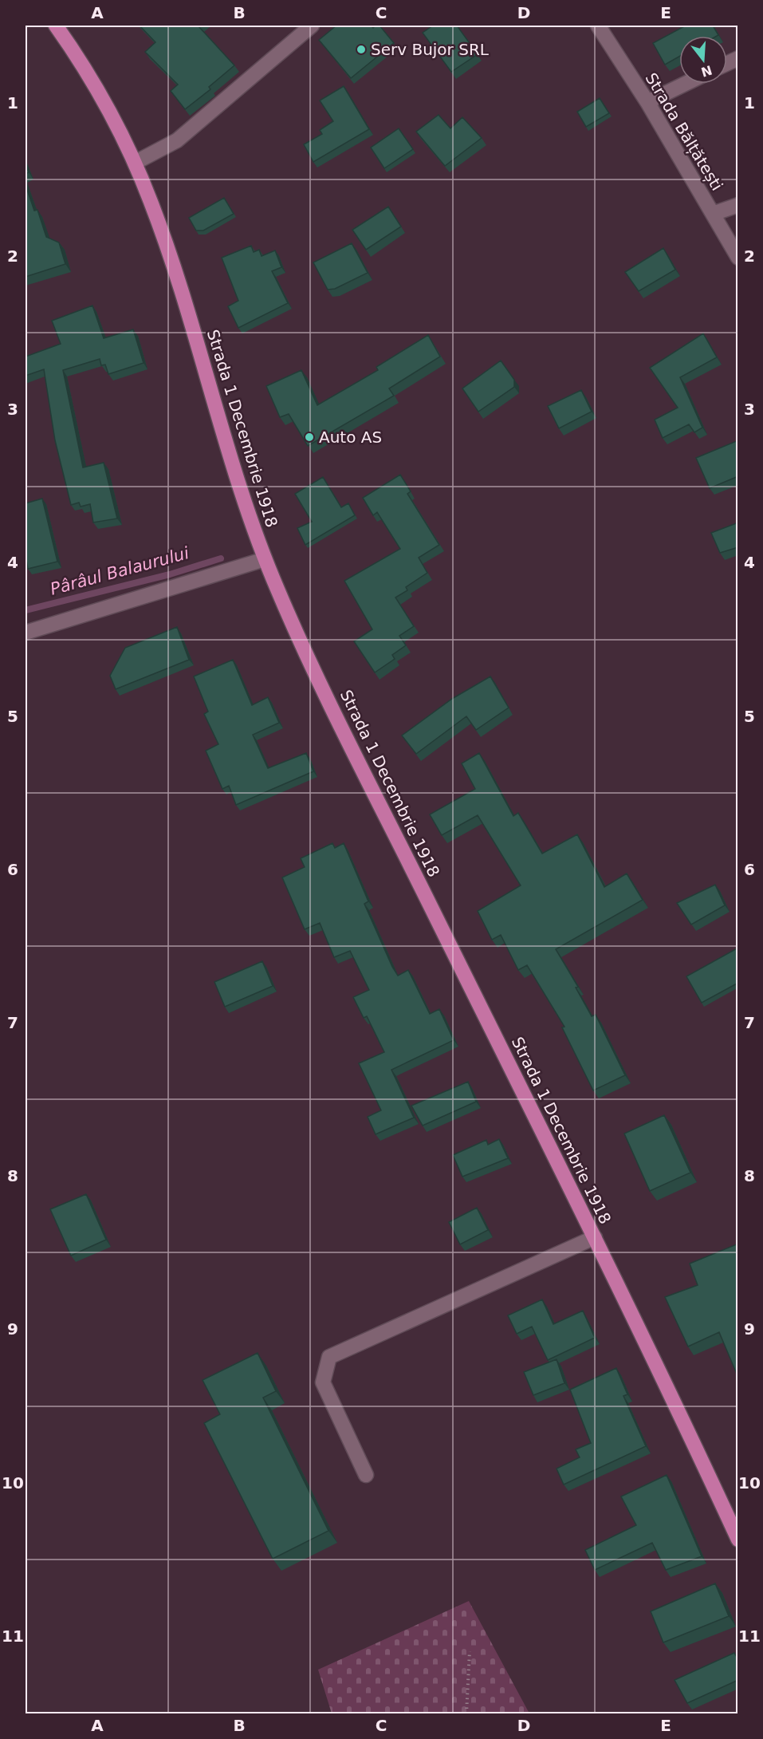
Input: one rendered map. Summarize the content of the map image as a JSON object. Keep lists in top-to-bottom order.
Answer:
{
  "streets": {
    "main road": ["Strada 1 Decembrie 1918"],
    "street": ["Strada Bălțătești"]
  },
  "water": ["Pârâul Balaurului"],
  "places": ["Serv Bujor SRL", "Auto AS"],
  "north": "bottom",
  "grid": {
    "columns": [
      "A",
      "B",
      "C",
      "D",
      "E"
    ],
    "rows": [
      "1",
      "2",
      "3",
      "4",
      "5",
      "6",
      "7",
      "8",
      "9",
      "10",
      "11"
    ]
  }
}
